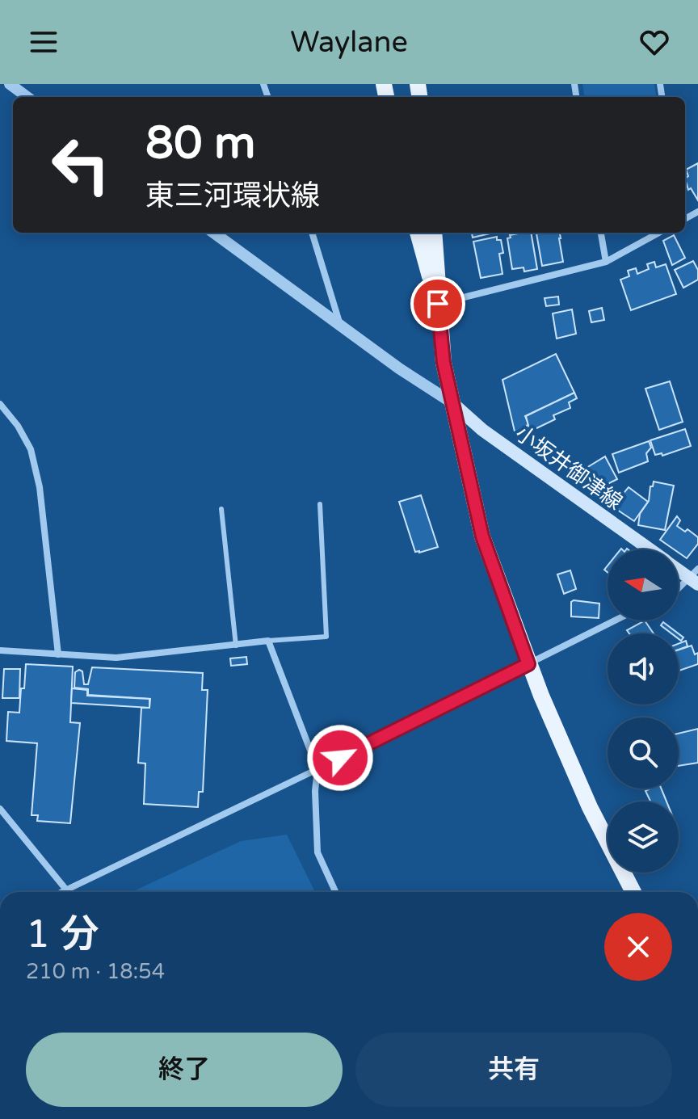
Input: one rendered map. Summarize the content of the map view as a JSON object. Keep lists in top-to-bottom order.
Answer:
{
  "streets": {
    "main road": ["小坂井御津線"]
  },
  "north": "left",
  "page": {
    "header": "Waylane",
    "turn": ["80 m", "東三河環状線"],
    "heading": ["1 分", "210 m · 18:54"],
    "buttons": ["終了", "共有"]
  }
}
